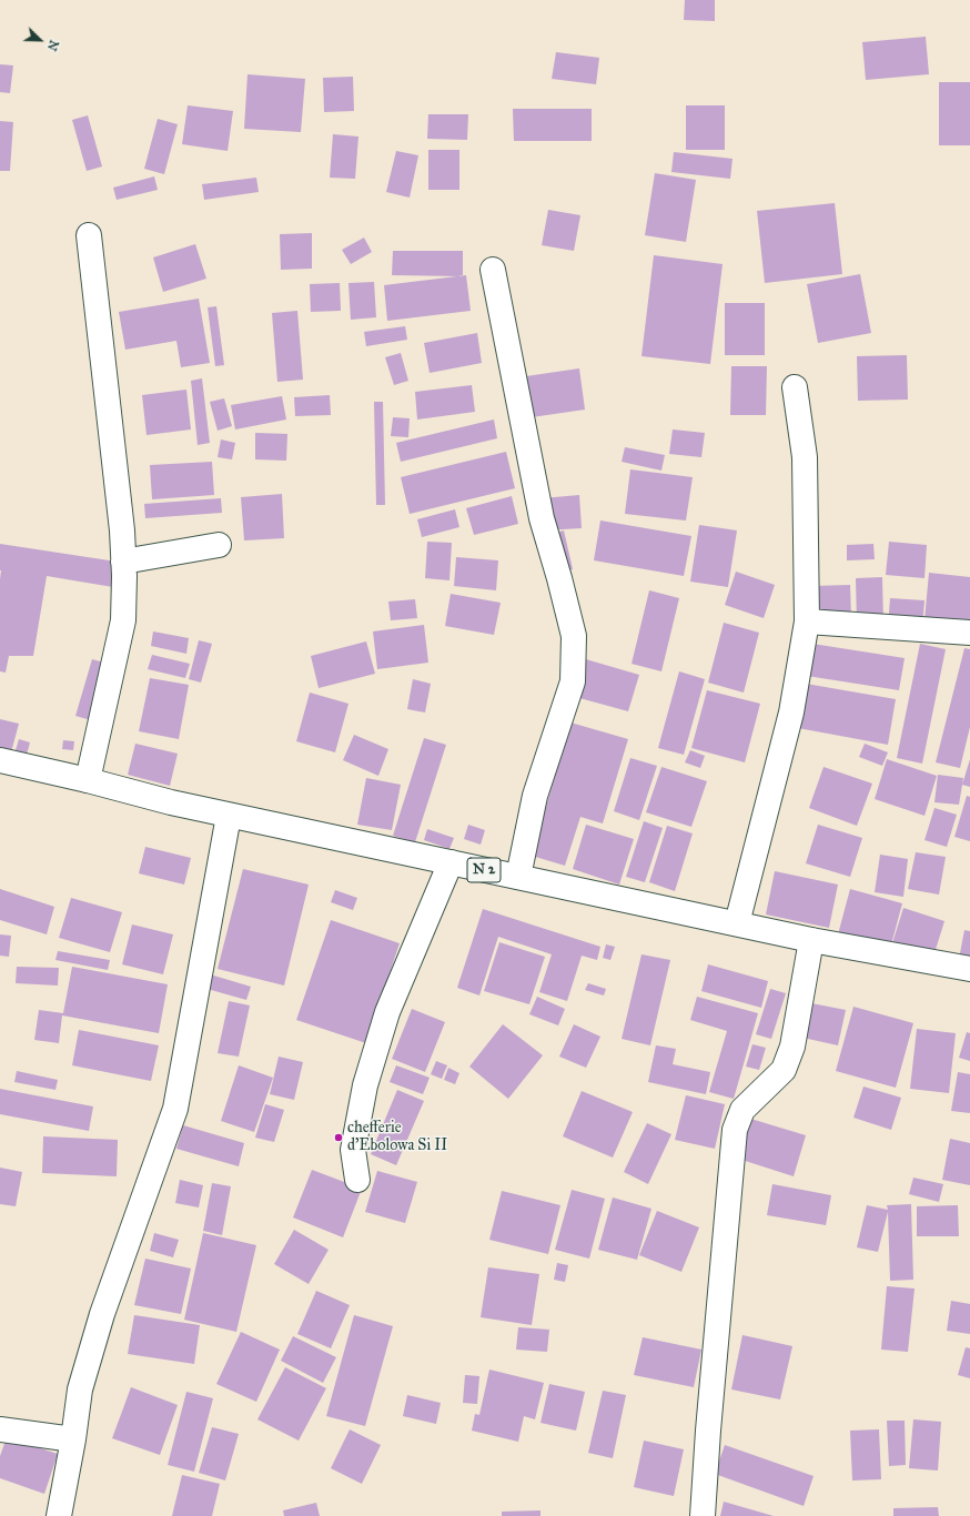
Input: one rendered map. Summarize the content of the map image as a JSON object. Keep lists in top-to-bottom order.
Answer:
{
  "streets": {
    "main road": ["N 2"]
  },
  "places": ["chefferie d'Ebolowa Si II"],
  "north": "bottom right"
}
